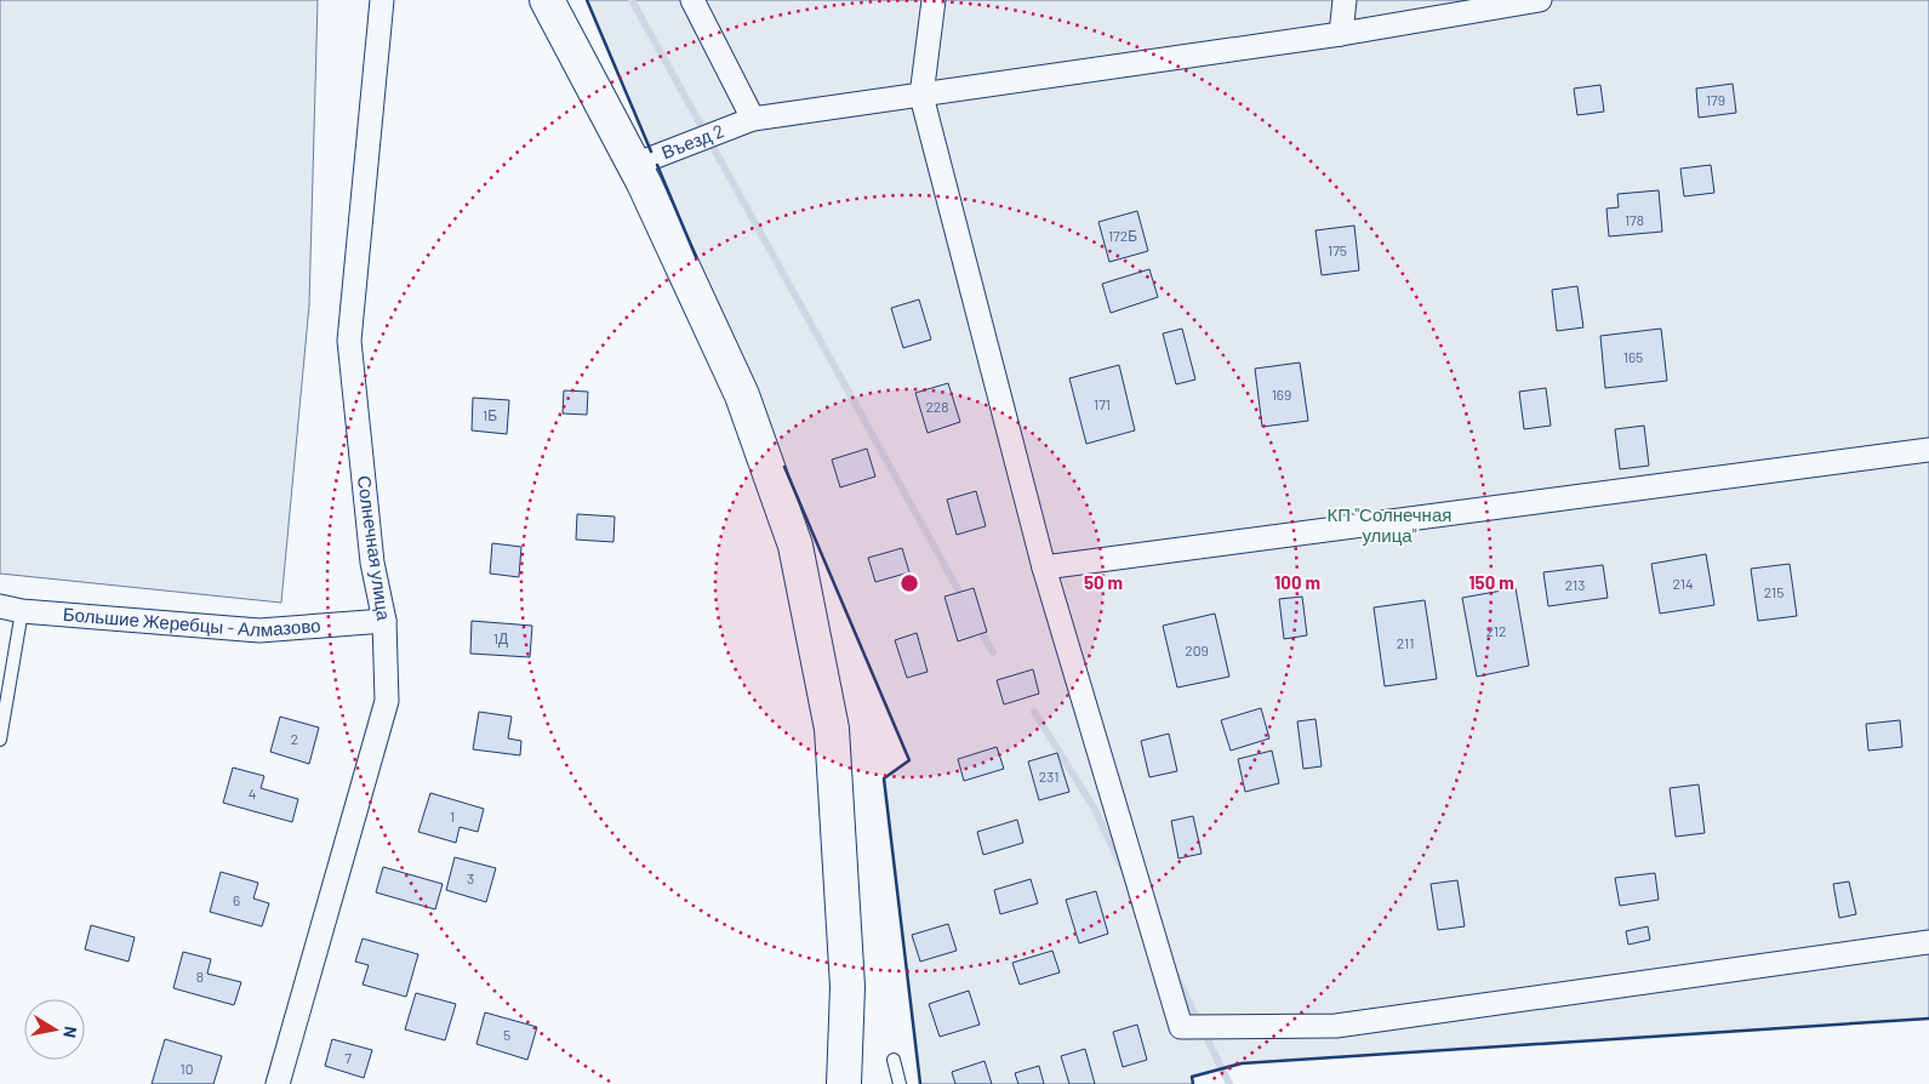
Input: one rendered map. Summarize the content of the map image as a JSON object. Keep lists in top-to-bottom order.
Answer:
{
  "streets": {
    "street": ["Въезд 2", "Солнечная улица", "Большие Жеребцы - Алмазово"]
  },
  "crossings": [
    ["Солнечная улица", "Большие Жеребцы - Алмазово"]
  ],
  "parks": ["КП \"Солнечная улица\""],
  "house_numbers": [
    "179",
    "178",
    "172Б",
    "175",
    "165",
    "169",
    "171",
    "228",
    "1Б",
    "214",
    "213",
    "215",
    "212",
    "1Д",
    "211",
    "209",
    "2",
    "231",
    "4",
    "1",
    "3",
    "6",
    "8",
    "5",
    "7",
    "10"
  ],
  "north": "right",
  "rings": ["50 m", "100 m", "150 m"]
}
